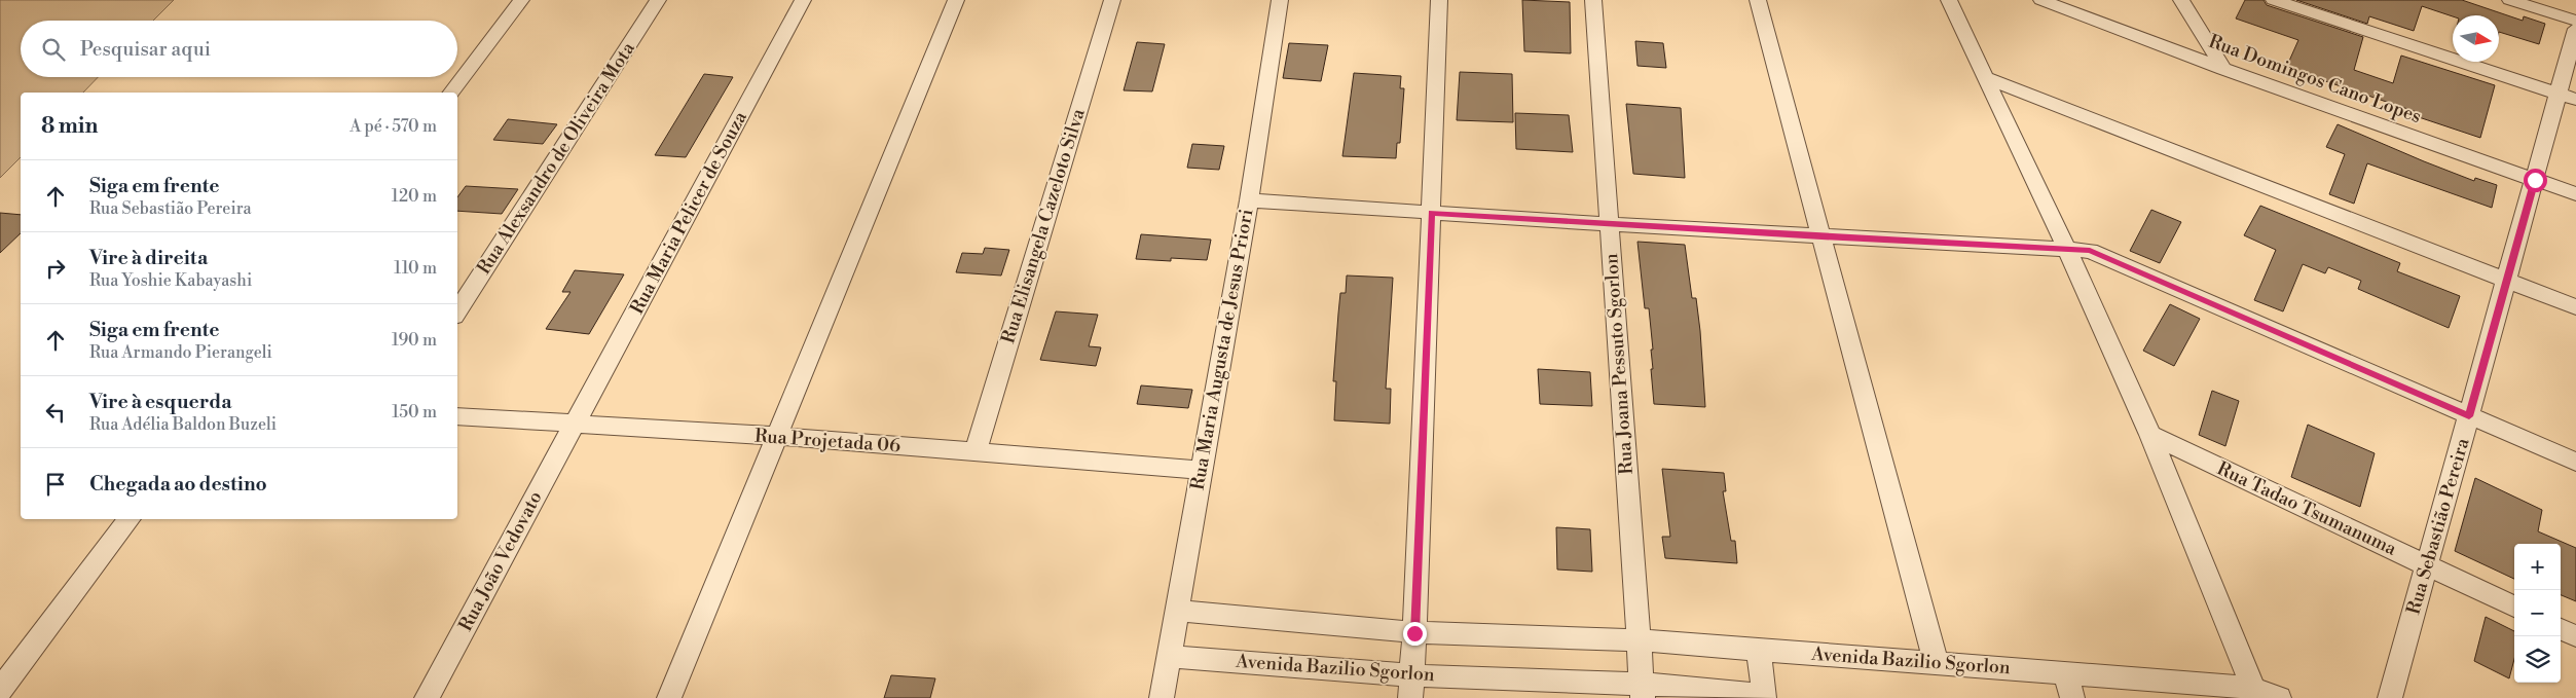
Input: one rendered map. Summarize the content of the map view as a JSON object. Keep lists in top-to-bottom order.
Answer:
{
  "streets": {
    "street": [
      "Rua Domingos Cano Lopes",
      "Rua Alexsandro de Oliveira Mota",
      "Rua Maria Pelicer de Souza",
      "Rua Elisangela Cazeloto Silva",
      "Rua Maria Augusta de Jesus Priori",
      "Rua Joana Pessuto Sgorlon",
      "Rua Projetada 06",
      "Rua Tadao Tsumanuma",
      "Rua Sebastião Pereira",
      "Rua João Vedovato",
      "Avenida Bazilio Sgorlon"
    ]
  },
  "crossings": [
    ["Rua Domingos Cano Lopes", "Rua Sebastião Pereira"],
    ["Rua Maria Pelicer de Souza", "Rua Projetada 06"],
    ["Rua Maria Pelicer de Souza", "Rua João Vedovato"],
    ["Rua Elisangela Cazeloto Silva", "Rua Projetada 06"],
    ["Rua Maria Augusta de Jesus Priori", "Rua Projetada 06"],
    ["Rua Maria Augusta de Jesus Priori", "Avenida Bazilio Sgorlon"],
    ["Rua Joana Pessuto Sgorlon", "Avenida Bazilio Sgorlon"],
    ["Rua Projetada 06", "Rua João Vedovato"],
    ["Rua Tadao Tsumanuma", "Rua Sebastião Pereira"]
  ],
  "north": "right",
  "page": {
    "search": "Pesquisar aqui",
    "heading": ["8 min", "A pé · 570 m"],
    "list": [
      ["Siga em frente", "Rua Sebastião Pereira", "120 m"],
      ["Vire à direita", "Rua Yoshie Kabayashi", "110 m"],
      ["Siga em frente", "Rua Armando Pierangeli", "190 m"],
      ["Vire à esquerda", "Rua Adélia Baldon Buzeli", "150 m"],
      "Chegada ao destino"
    ],
    "map_buttons": ["+", "−"]
  }
}
